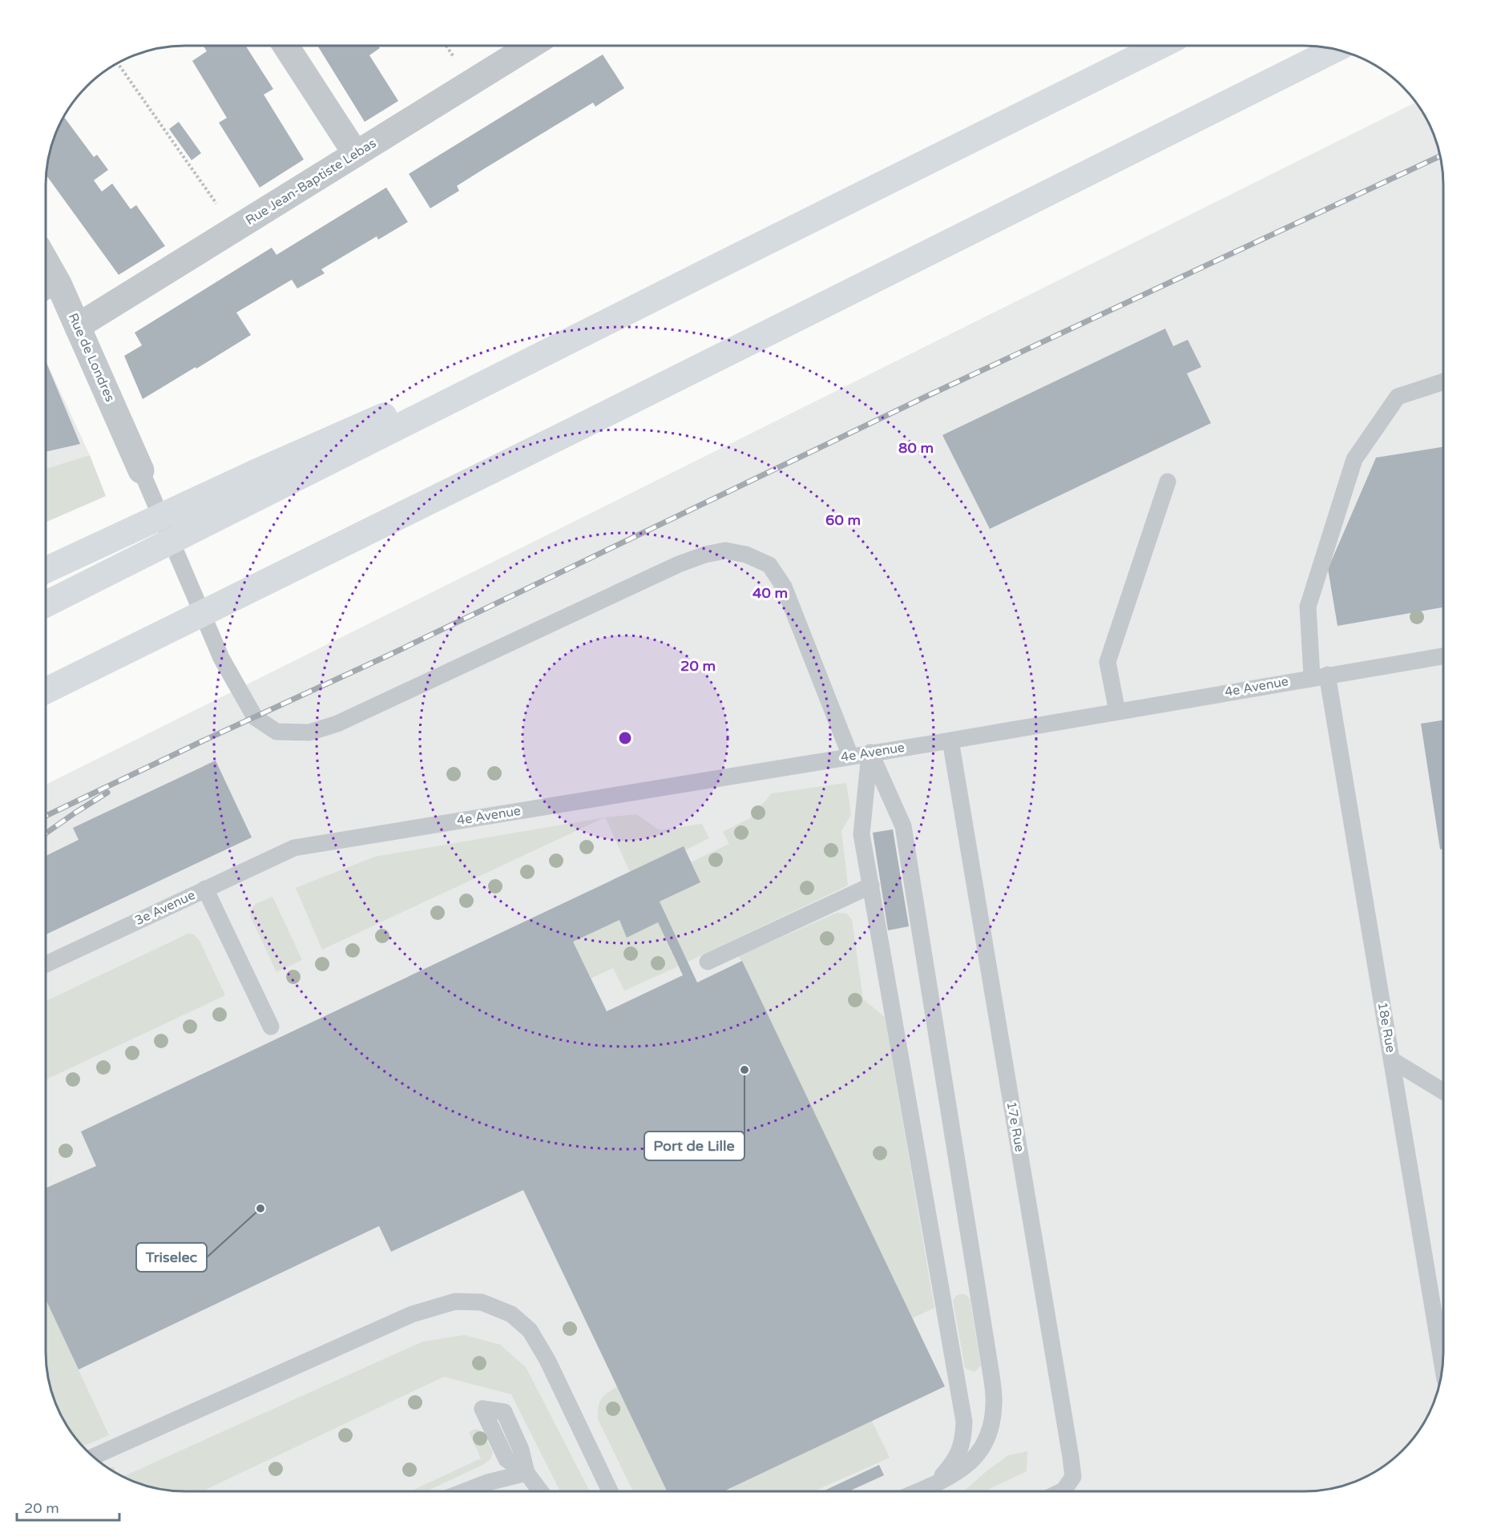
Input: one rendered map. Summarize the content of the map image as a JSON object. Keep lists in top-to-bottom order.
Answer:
{
  "streets": {
    "street": ["Rue Jean-Baptiste Lebas", "Rue de Londres"],
    "lane": [
      "4e Avenue",
      "3e Avenue",
      "18e Rue",
      "17e Rue"
    ]
  },
  "crossings": [
    ["Rue Jean-Baptiste Lebas", "Rue de Londres"],
    ["4e Avenue", "3e Avenue"],
    ["4e Avenue", "18e Rue"],
    ["4e Avenue", "17e Rue"]
  ],
  "places": ["Port de Lille", "Triselec"],
  "scale_bar": "20 m",
  "rings": [
    "80 m",
    "60 m",
    "40 m",
    "20 m"
  ]
}
